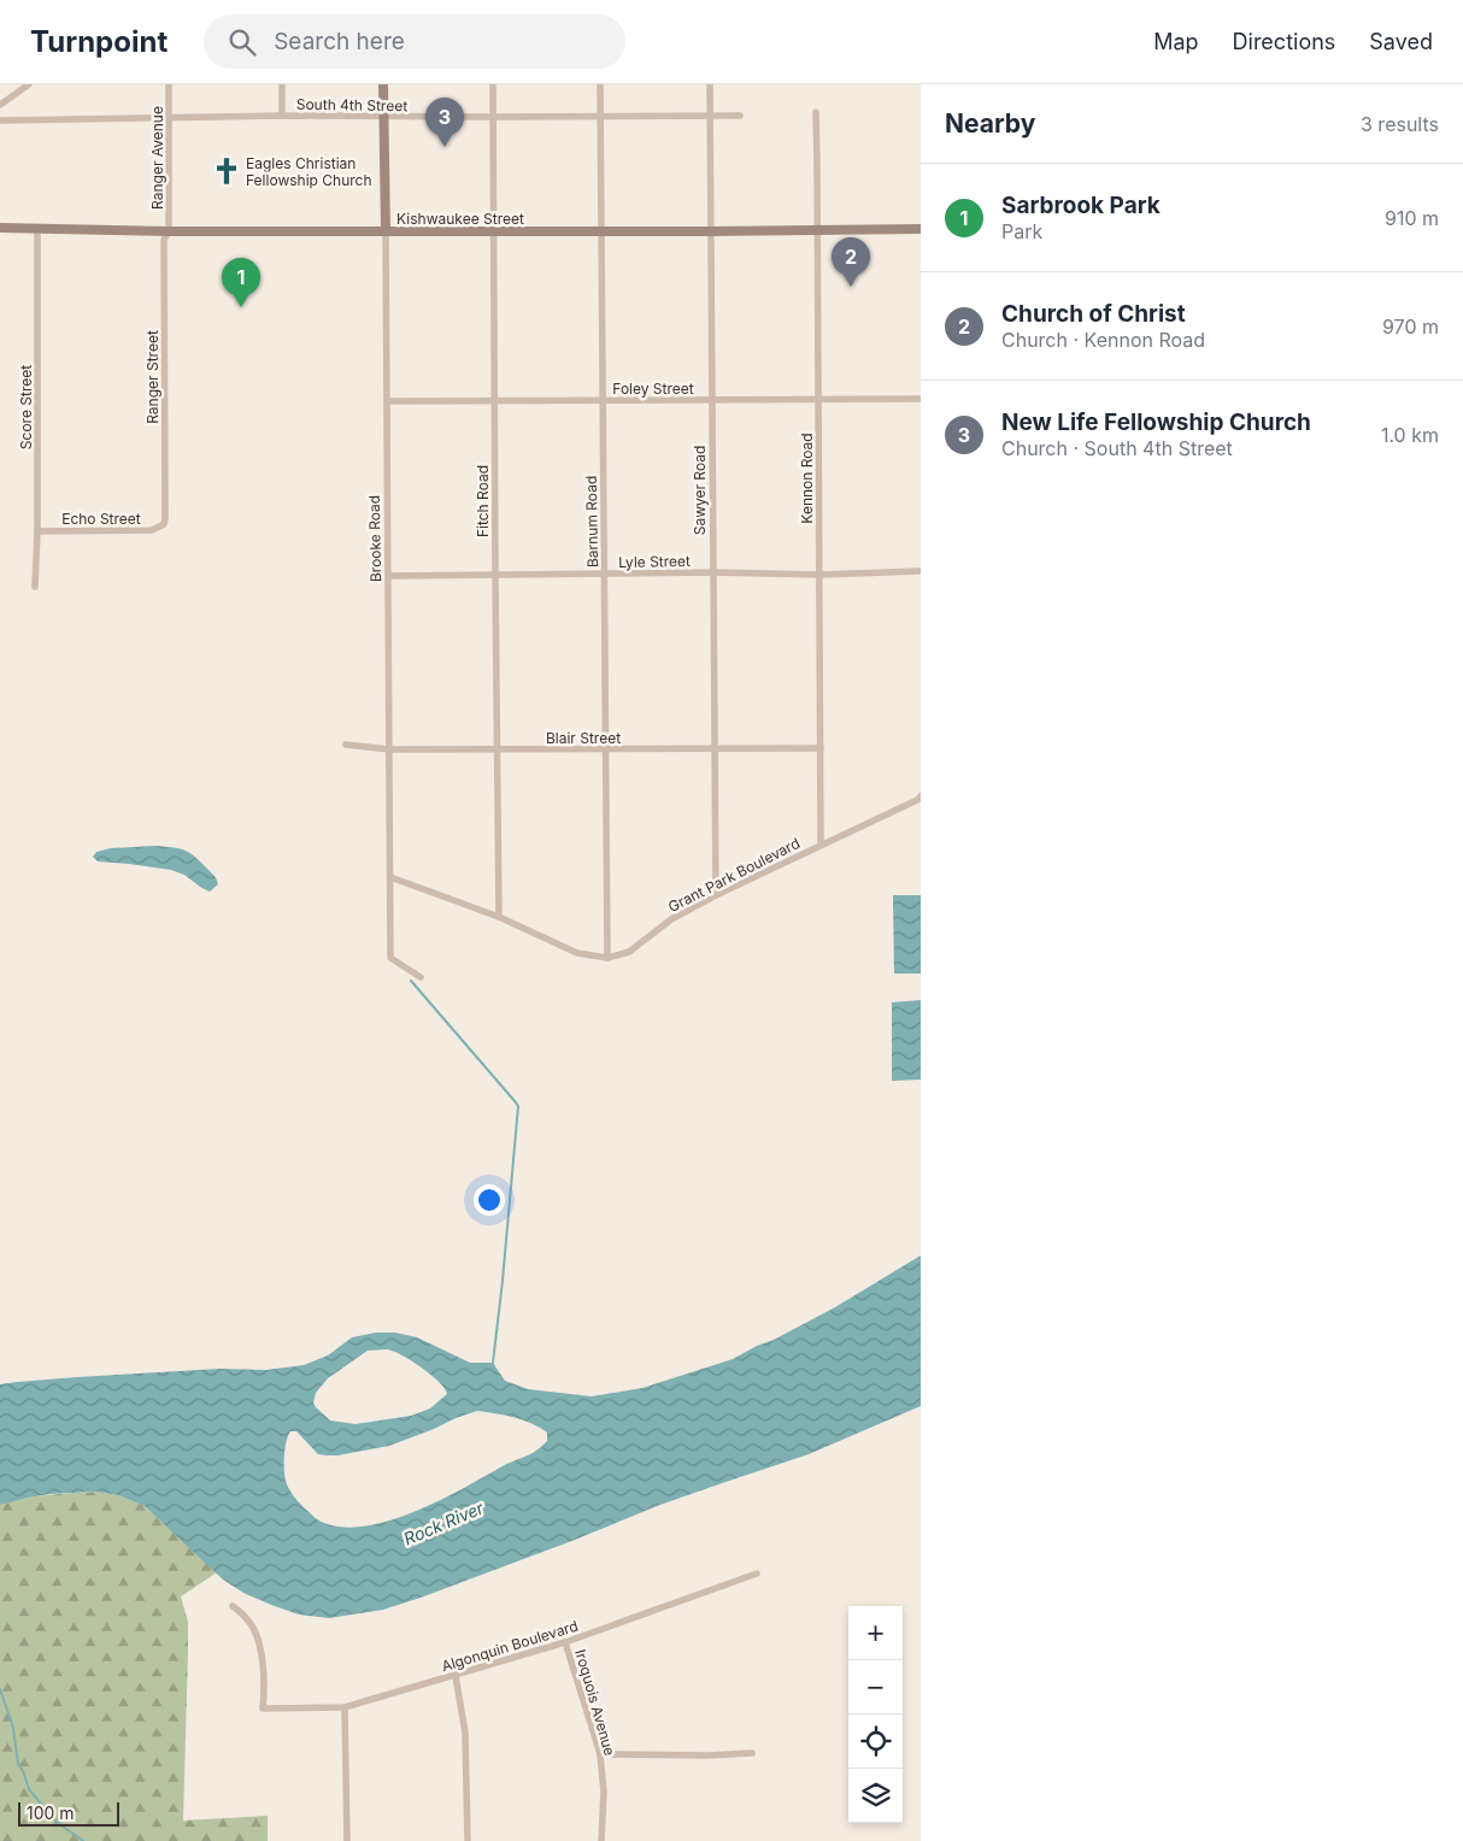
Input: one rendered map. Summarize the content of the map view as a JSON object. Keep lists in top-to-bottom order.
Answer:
{
  "streets": {
    "street": [
      "South 4th Street",
      "Ranger Avenue",
      "Kishwaukee Street",
      "Ranger Street",
      "Foley Street",
      "Score Street",
      "Kennon Road",
      "Sawyer Road",
      "Fitch Road",
      "Echo Street",
      "Barnum Road",
      "Brooke Road",
      "Lyle Street",
      "Blair Street",
      "Grant Park Boulevard",
      "Algonquin Boulevard",
      "Iroquois Avenue"
    ]
  },
  "crossings": [
    ["South 4th Street", "Ranger Avenue"],
    ["South 4th Street", "Sawyer Road"],
    ["South 4th Street", "Fitch Road"],
    ["South 4th Street", "Barnum Road"],
    ["South 4th Street", "Brooke Road"],
    ["Ranger Avenue", "Kishwaukee Street"],
    ["Ranger Avenue", "Ranger Street"],
    ["Kishwaukee Street", "Ranger Street"],
    ["Kishwaukee Street", "Score Street"],
    ["Kishwaukee Street", "Kennon Road"],
    ["Kishwaukee Street", "Sawyer Road"],
    ["Kishwaukee Street", "Fitch Road"],
    ["Kishwaukee Street", "Barnum Road"],
    ["Kishwaukee Street", "Brooke Road"],
    ["Ranger Street", "Echo Street"],
    ["Foley Street", "Kennon Road"],
    ["Foley Street", "Sawyer Road"],
    ["Foley Street", "Fitch Road"],
    ["Foley Street", "Barnum Road"],
    ["Foley Street", "Brooke Road"],
    ["Score Street", "Echo Street"],
    ["Kennon Road", "Lyle Street"],
    ["Kennon Road", "Blair Street"],
    ["Kennon Road", "Grant Park Boulevard"],
    ["Sawyer Road", "Lyle Street"],
    ["Sawyer Road", "Blair Street"],
    ["Sawyer Road", "Grant Park Boulevard"],
    ["Fitch Road", "Lyle Street"],
    ["Fitch Road", "Blair Street"],
    ["Barnum Road", "Lyle Street"],
    ["Barnum Road", "Blair Street"],
    ["Barnum Road", "Grant Park Boulevard"],
    ["Brooke Road", "Lyle Street"],
    ["Brooke Road", "Blair Street"],
    ["Algonquin Boulevard", "Iroquois Avenue"]
  ],
  "water": ["Rock River"],
  "places": {
    "church": ["Eagles Christian Fellowship Church"]
  },
  "scale_bar": "100 m",
  "page": {
    "header": "Turnpoint",
    "search": "Search here",
    "nav": ["Map", "Directions", "Saved"],
    "heading": ["Nearby", "3 results"],
    "pins": ["3", "2", "1"],
    "list": [
      {
        "mark": "1",
        "name": "Sarbrook Park",
        "note": "Park",
        "value": "910 m"
      },
      {
        "mark": "2",
        "name": "Church of Christ",
        "note": "Church · Kennon Road",
        "value": "970 m"
      },
      {
        "mark": "3",
        "name": "New Life Fellowship Church",
        "note": "Church · South 4th Street",
        "value": "1.0 km"
      }
    ],
    "map_buttons": ["+", "−"],
    "scale": "100 m"
  }
}
